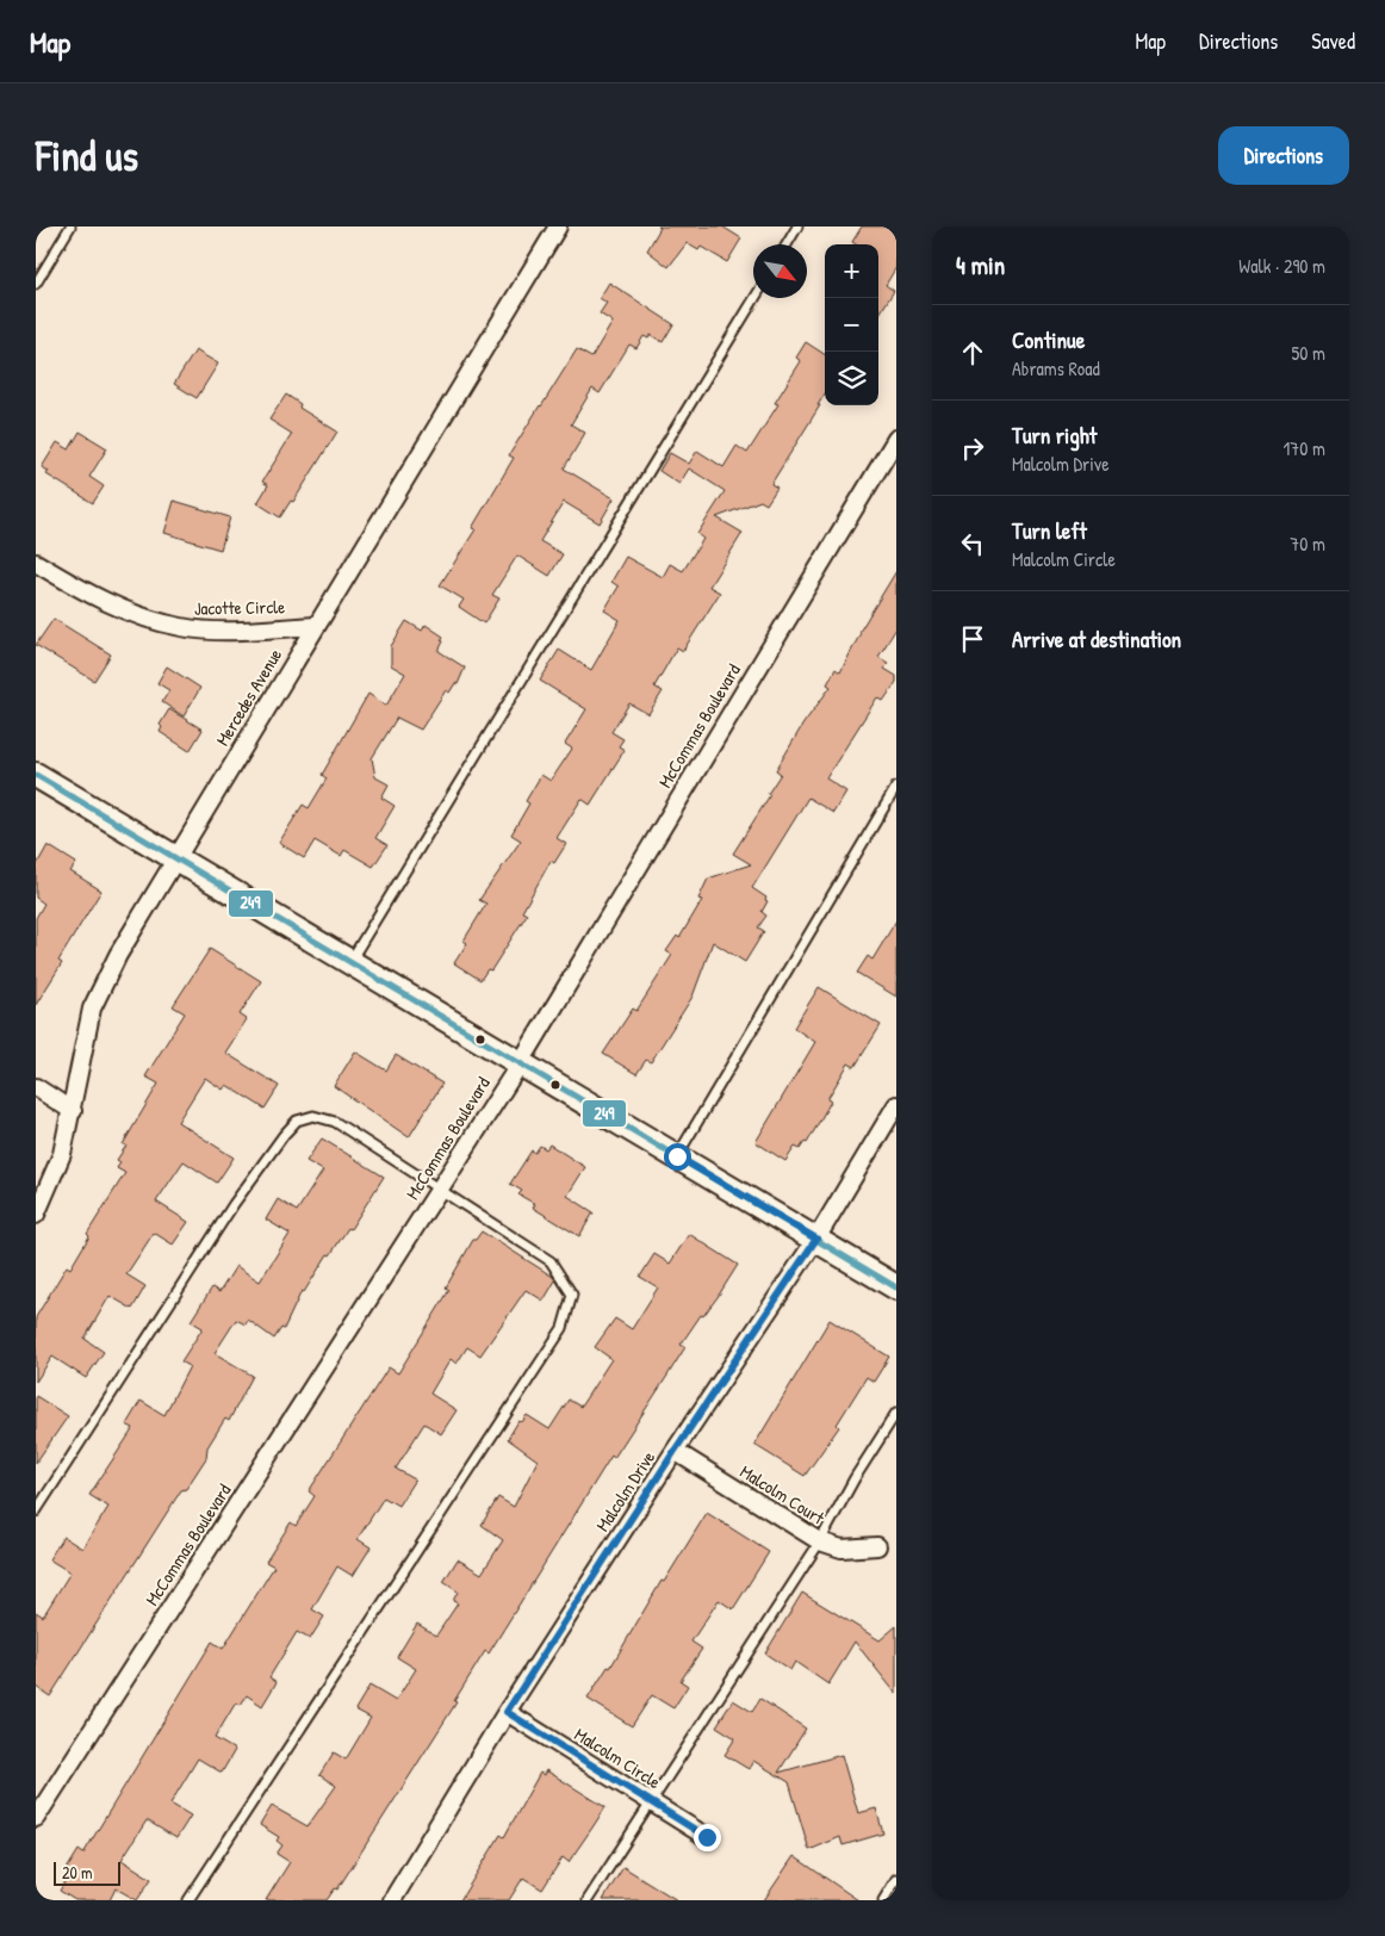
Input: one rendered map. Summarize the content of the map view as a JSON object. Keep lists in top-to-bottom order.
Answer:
{
  "streets": {
    "street": [
      "Jacotte Circle",
      "Mercedes Avenue",
      "McCommas Boulevard",
      "Malcolm Drive",
      "Malcolm Court",
      "Malcolm Circle"
    ]
  },
  "crossings": [
    ["Jacotte Circle", "Mercedes Avenue"],
    ["Malcolm Drive", "Malcolm Court"],
    ["Malcolm Drive", "Malcolm Circle"]
  ],
  "lines": ["transit line 249"],
  "scale_bar": "20 m",
  "north": "bottom right",
  "page": {
    "header": "Map",
    "nav": ["Map", "Directions", "Saved"],
    "buttons": "Directions",
    "title": "Find us",
    "heading": ["4 min", "Walk · 290 m"],
    "map_buttons": ["+", "−"],
    "list": [
      ["Continue", "Abrams Road", "50 m"],
      ["Turn right", "Malcolm Drive", "170 m"],
      ["Turn left", "Malcolm Circle", "70 m"],
      "Arrive at destination"
    ],
    "scale": "20 m"
  }
}
